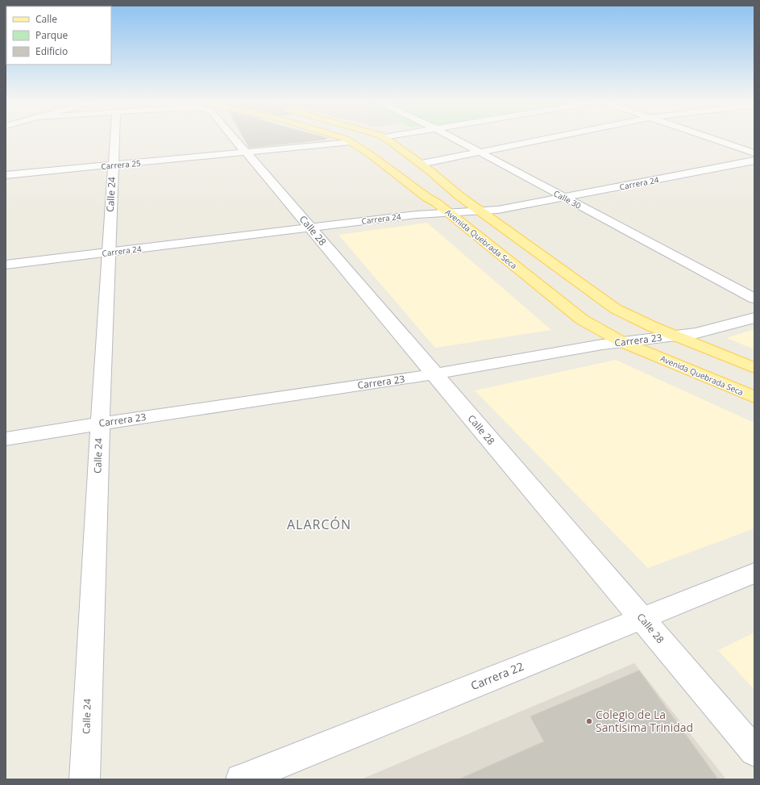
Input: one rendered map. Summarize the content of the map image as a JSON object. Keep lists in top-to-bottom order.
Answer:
{
  "streets": {
    "main road": ["Avenida Quebrada Seca"],
    "street": [
      "Carrera 25",
      "Carrera 24",
      "Calle 24",
      "Calle 30",
      "Calle 28",
      "Carrera 23",
      "Carrera 22"
    ]
  },
  "crossings": [
    ["Carrera 25", "Calle 24"],
    ["Carrera 25", "Calle 28"],
    ["Carrera 25", "Avenida Quebrada Seca"],
    ["Carrera 24", "Calle 24"],
    ["Carrera 24", "Calle 30"],
    ["Carrera 24", "Calle 28"],
    ["Carrera 24", "Avenida Quebrada Seca"],
    ["Calle 24", "Carrera 23"],
    ["Calle 28", "Carrera 23"],
    ["Calle 28", "Carrera 22"],
    ["Avenida Quebrada Seca", "Carrera 23"]
  ],
  "districts": ["ALARCÓN"],
  "places": ["Colegio de La Santisima Trinidad"],
  "legend": ["Calle", "Parque", "Edificio"]
}
